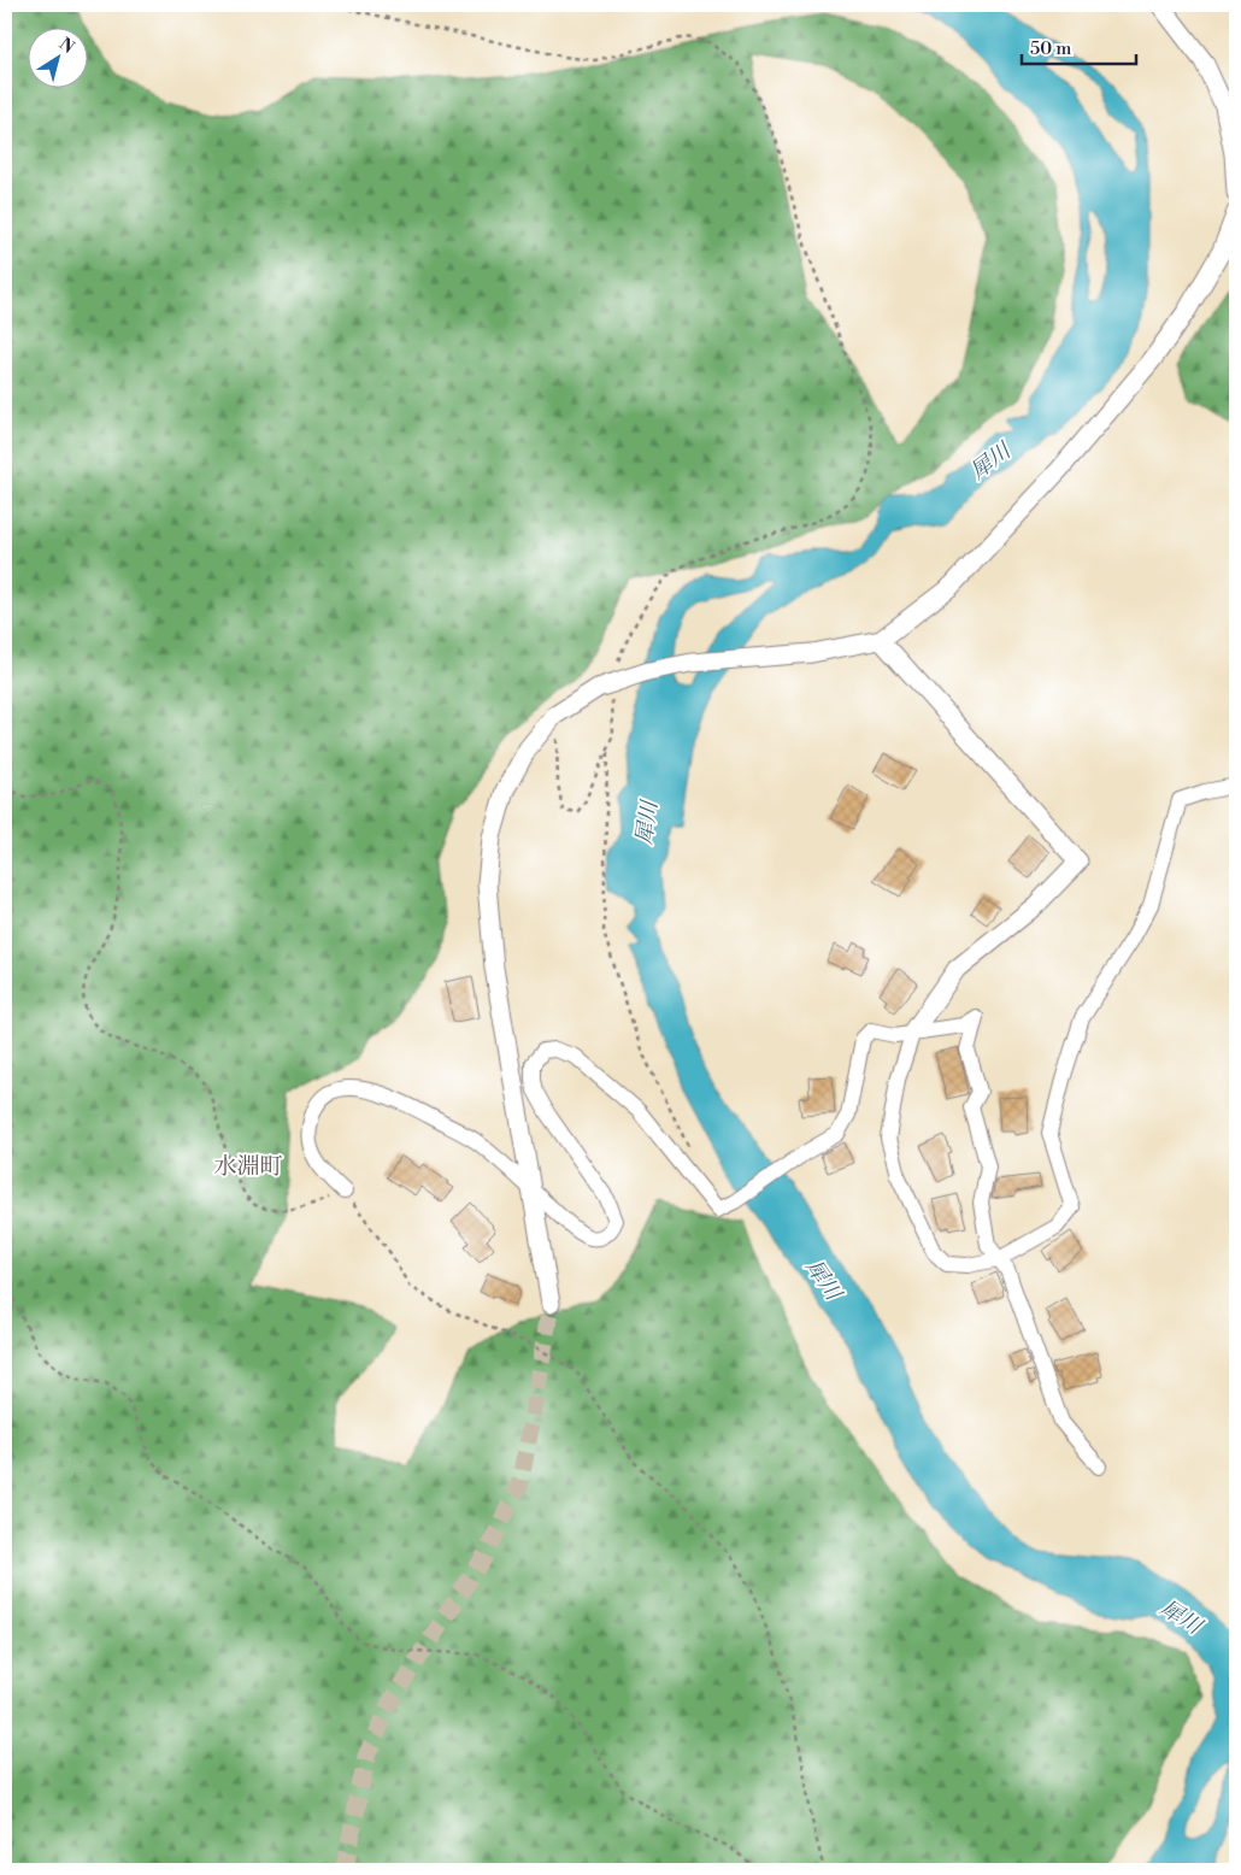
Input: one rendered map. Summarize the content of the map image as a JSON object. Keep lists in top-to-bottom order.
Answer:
{
  "districts": ["水淵町"],
  "water": ["犀川"],
  "scale_bar": "50 m",
  "north": "top right"
}
